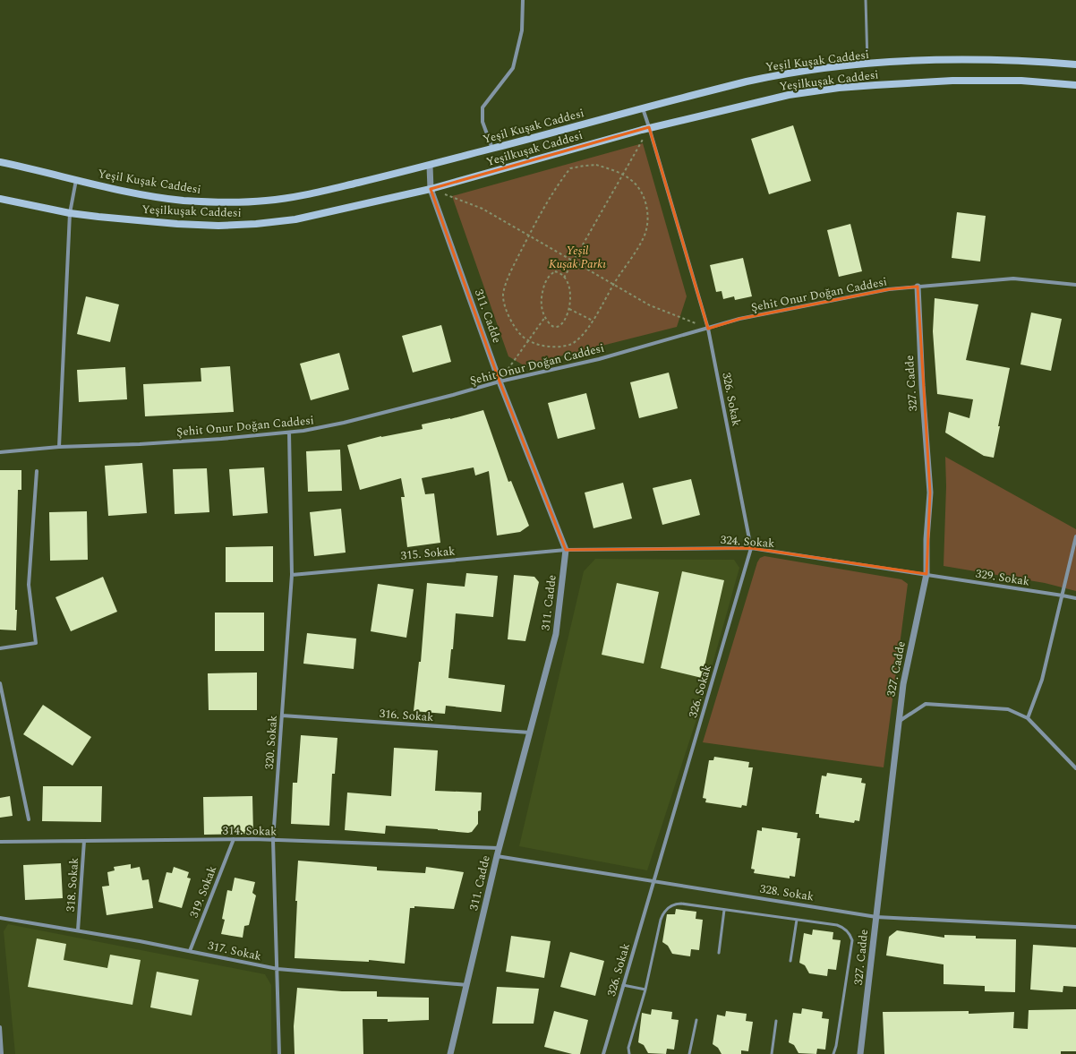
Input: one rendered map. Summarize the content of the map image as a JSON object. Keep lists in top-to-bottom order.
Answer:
{
  "streets": {
    "main road": ["Yeşil Kuşak Caddesi", "Yeşilkuşak Caddesi"],
    "street": [
      "Şehit Onur Doğan Caddesi",
      "311. Cadde",
      "327. Cadde",
      "326. Sokak",
      "324. Sokak",
      "315. Sokak",
      "329. Sokak",
      "316. Sokak",
      "320. Sokak",
      "314. Sokak",
      "318. Sokak",
      "319. Sokak",
      "328. Sokak",
      "317. Sokak"
    ]
  },
  "crossings": [
    ["Yeşil Kuşak Caddesi", "311. Cadde"],
    ["Yeşil Kuşak Caddesi", "326. Sokak"],
    ["Yeşilkuşak Caddesi", "311. Cadde"],
    ["Yeşilkuşak Caddesi", "326. Sokak"],
    ["Şehit Onur Doğan Caddesi", "311. Cadde"],
    ["Şehit Onur Doğan Caddesi", "327. Cadde"],
    ["Şehit Onur Doğan Caddesi", "326. Sokak"],
    ["Şehit Onur Doğan Caddesi", "320. Sokak"],
    ["311. Cadde", "324. Sokak"],
    ["311. Cadde", "315. Sokak"],
    ["311. Cadde", "316. Sokak"],
    ["311. Cadde", "314. Sokak"],
    ["311. Cadde", "328. Sokak"],
    ["311. Cadde", "317. Sokak"],
    ["327. Cadde", "324. Sokak"],
    ["327. Cadde", "329. Sokak"],
    ["327. Cadde", "328. Sokak"],
    ["326. Sokak", "324. Sokak"],
    ["326. Sokak", "328. Sokak"],
    ["324. Sokak", "315. Sokak"],
    ["324. Sokak", "329. Sokak"],
    ["315. Sokak", "320. Sokak"],
    ["316. Sokak", "320. Sokak"],
    ["320. Sokak", "314. Sokak"],
    ["320. Sokak", "317. Sokak"],
    ["314. Sokak", "318. Sokak"],
    ["314. Sokak", "319. Sokak"],
    ["318. Sokak", "317. Sokak"],
    ["319. Sokak", "317. Sokak"]
  ],
  "parks": ["Yeşil Kuşak Parkı"]
}
